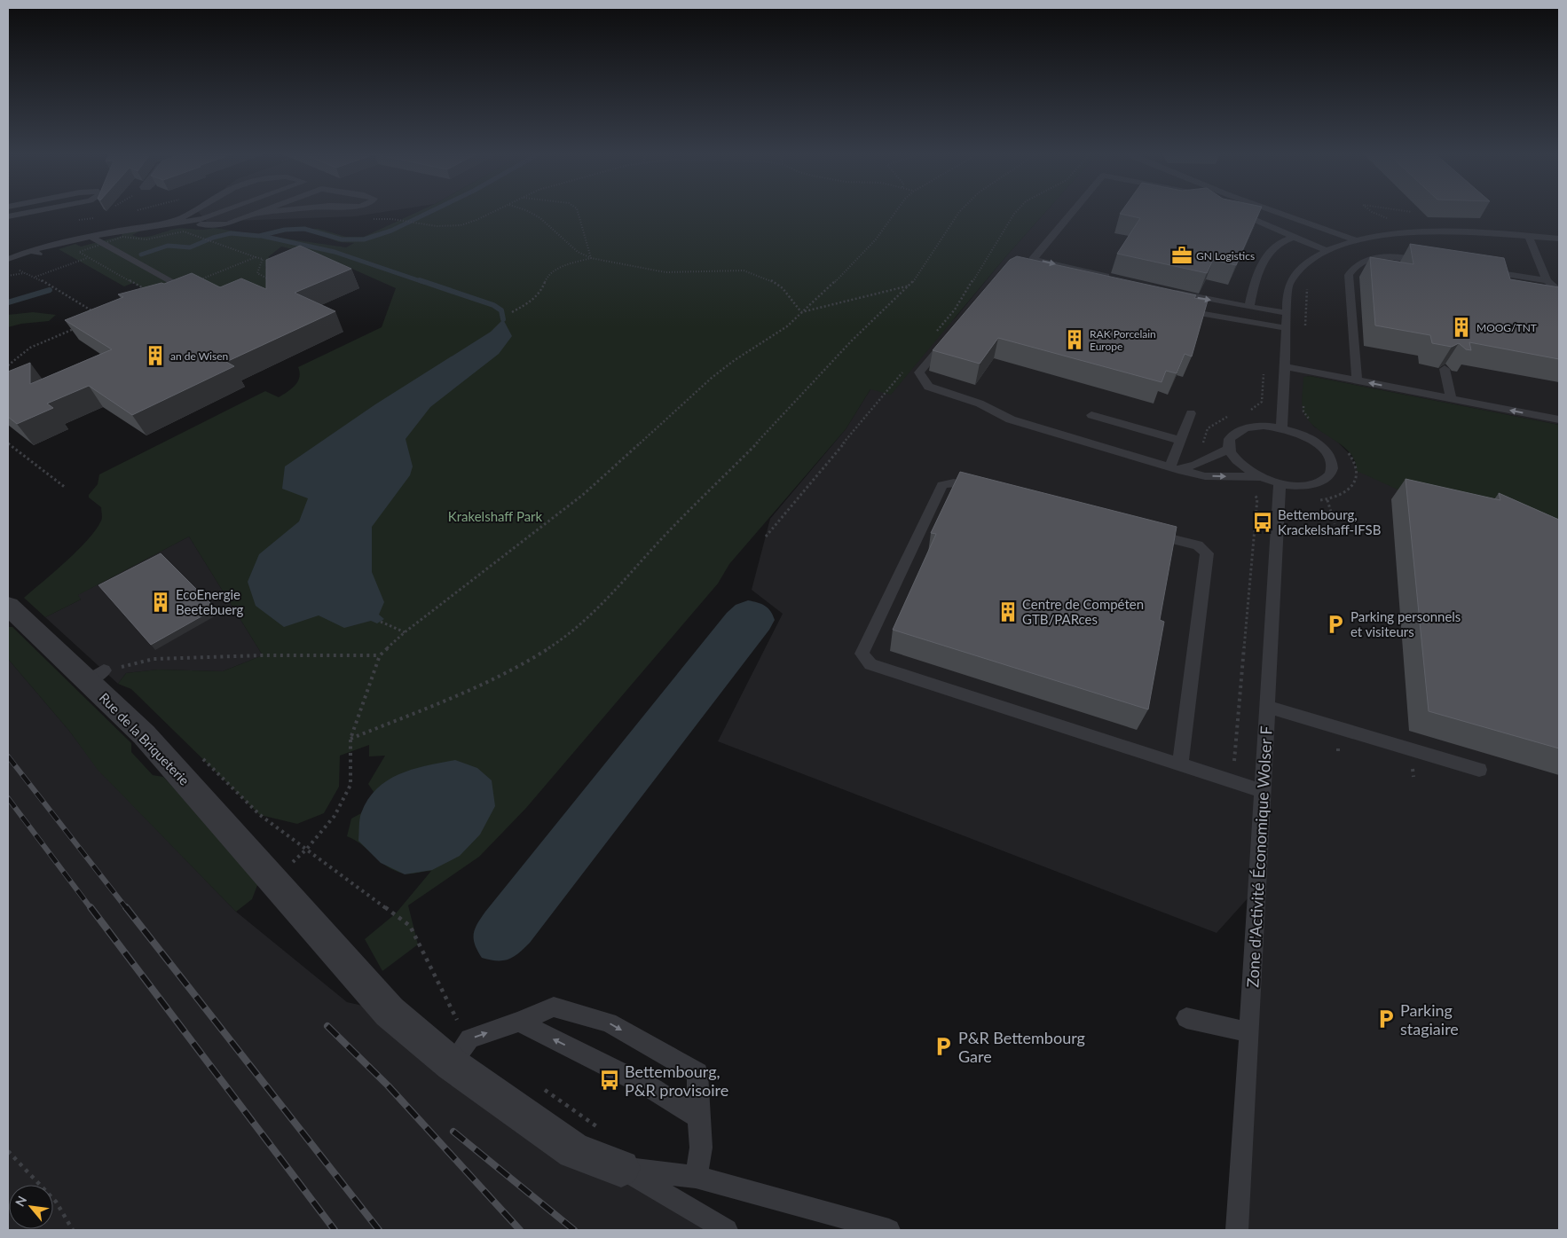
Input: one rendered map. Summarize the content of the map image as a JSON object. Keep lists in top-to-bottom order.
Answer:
{
  "streets": {
    "street": ["Rue de la Briqueterie"],
    "lane": ["Zone d'Activité Économique Wolser F"]
  },
  "parks": ["Krakelshaff Park"],
  "places": {
    "office": ["GN Logistics"],
    "building": [
      "MOOG/TNT",
      "RAK Porcelain Europe",
      "an de Wisen",
      "EcoEnergie Beetebuerg",
      "Centre de Compéten GTB/PARces"
    ],
    "bus stop": ["Bettembourg, Krackelshaff-IFSB", "Bettembourg, P&R provisoire"],
    "parking": ["Parking personnels et visiteurs", "Parking stagiaire", "P&R Bettembourg Gare"]
  },
  "north": "top left"
}
